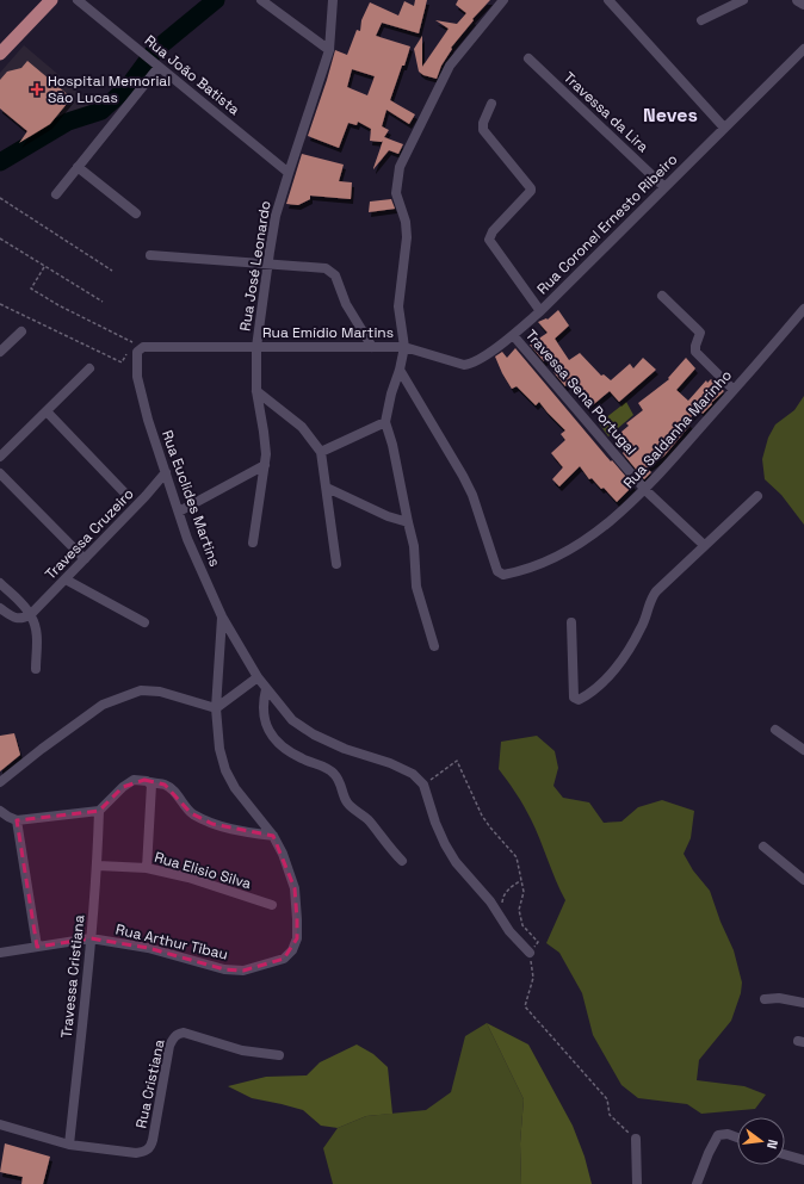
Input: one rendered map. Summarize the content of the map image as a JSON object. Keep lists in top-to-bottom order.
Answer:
{
  "streets": {
    "street": [
      "Rua João Batista",
      "Travessa da Lira",
      "Rua Coronel Ernesto Ribeiro",
      "Rua José Leonardo",
      "Rua Emídio Martins",
      "Travessa Sena Portugal",
      "Rua Saldanha Marinho",
      "Rua Euclides Martins",
      "Travessa Cruzeiro",
      "Rua Elisio Silva",
      "Rua Arthur Tibau",
      "Travessa Cristiana",
      "Rua Cristiana"
    ]
  },
  "crossings": [
    ["Rua João Batista", "Rua José Leonardo"],
    ["Travessa da Lira", "Rua Coronel Ernesto Ribeiro"],
    ["Rua Coronel Ernesto Ribeiro", "Rua Emídio Martins"],
    ["Rua Coronel Ernesto Ribeiro", "Travessa Sena Portugal"],
    ["Rua José Leonardo", "Rua Emídio Martins"],
    ["Rua Emídio Martins", "Rua Euclides Martins"],
    ["Travessa Sena Portugal", "Rua Saldanha Marinho"],
    ["Rua Euclides Martins", "Travessa Cruzeiro"],
    ["Rua Euclides Martins", "Rua Arthur Tibau"],
    ["Rua Elisio Silva", "Travessa Cristiana"],
    ["Rua Arthur Tibau", "Travessa Cristiana"],
    ["Travessa Cristiana", "Rua Cristiana"]
  ],
  "districts": ["Neves"],
  "places": {
    "health": ["Hospital Memorial São Lucas"]
  },
  "north": "right"
}
